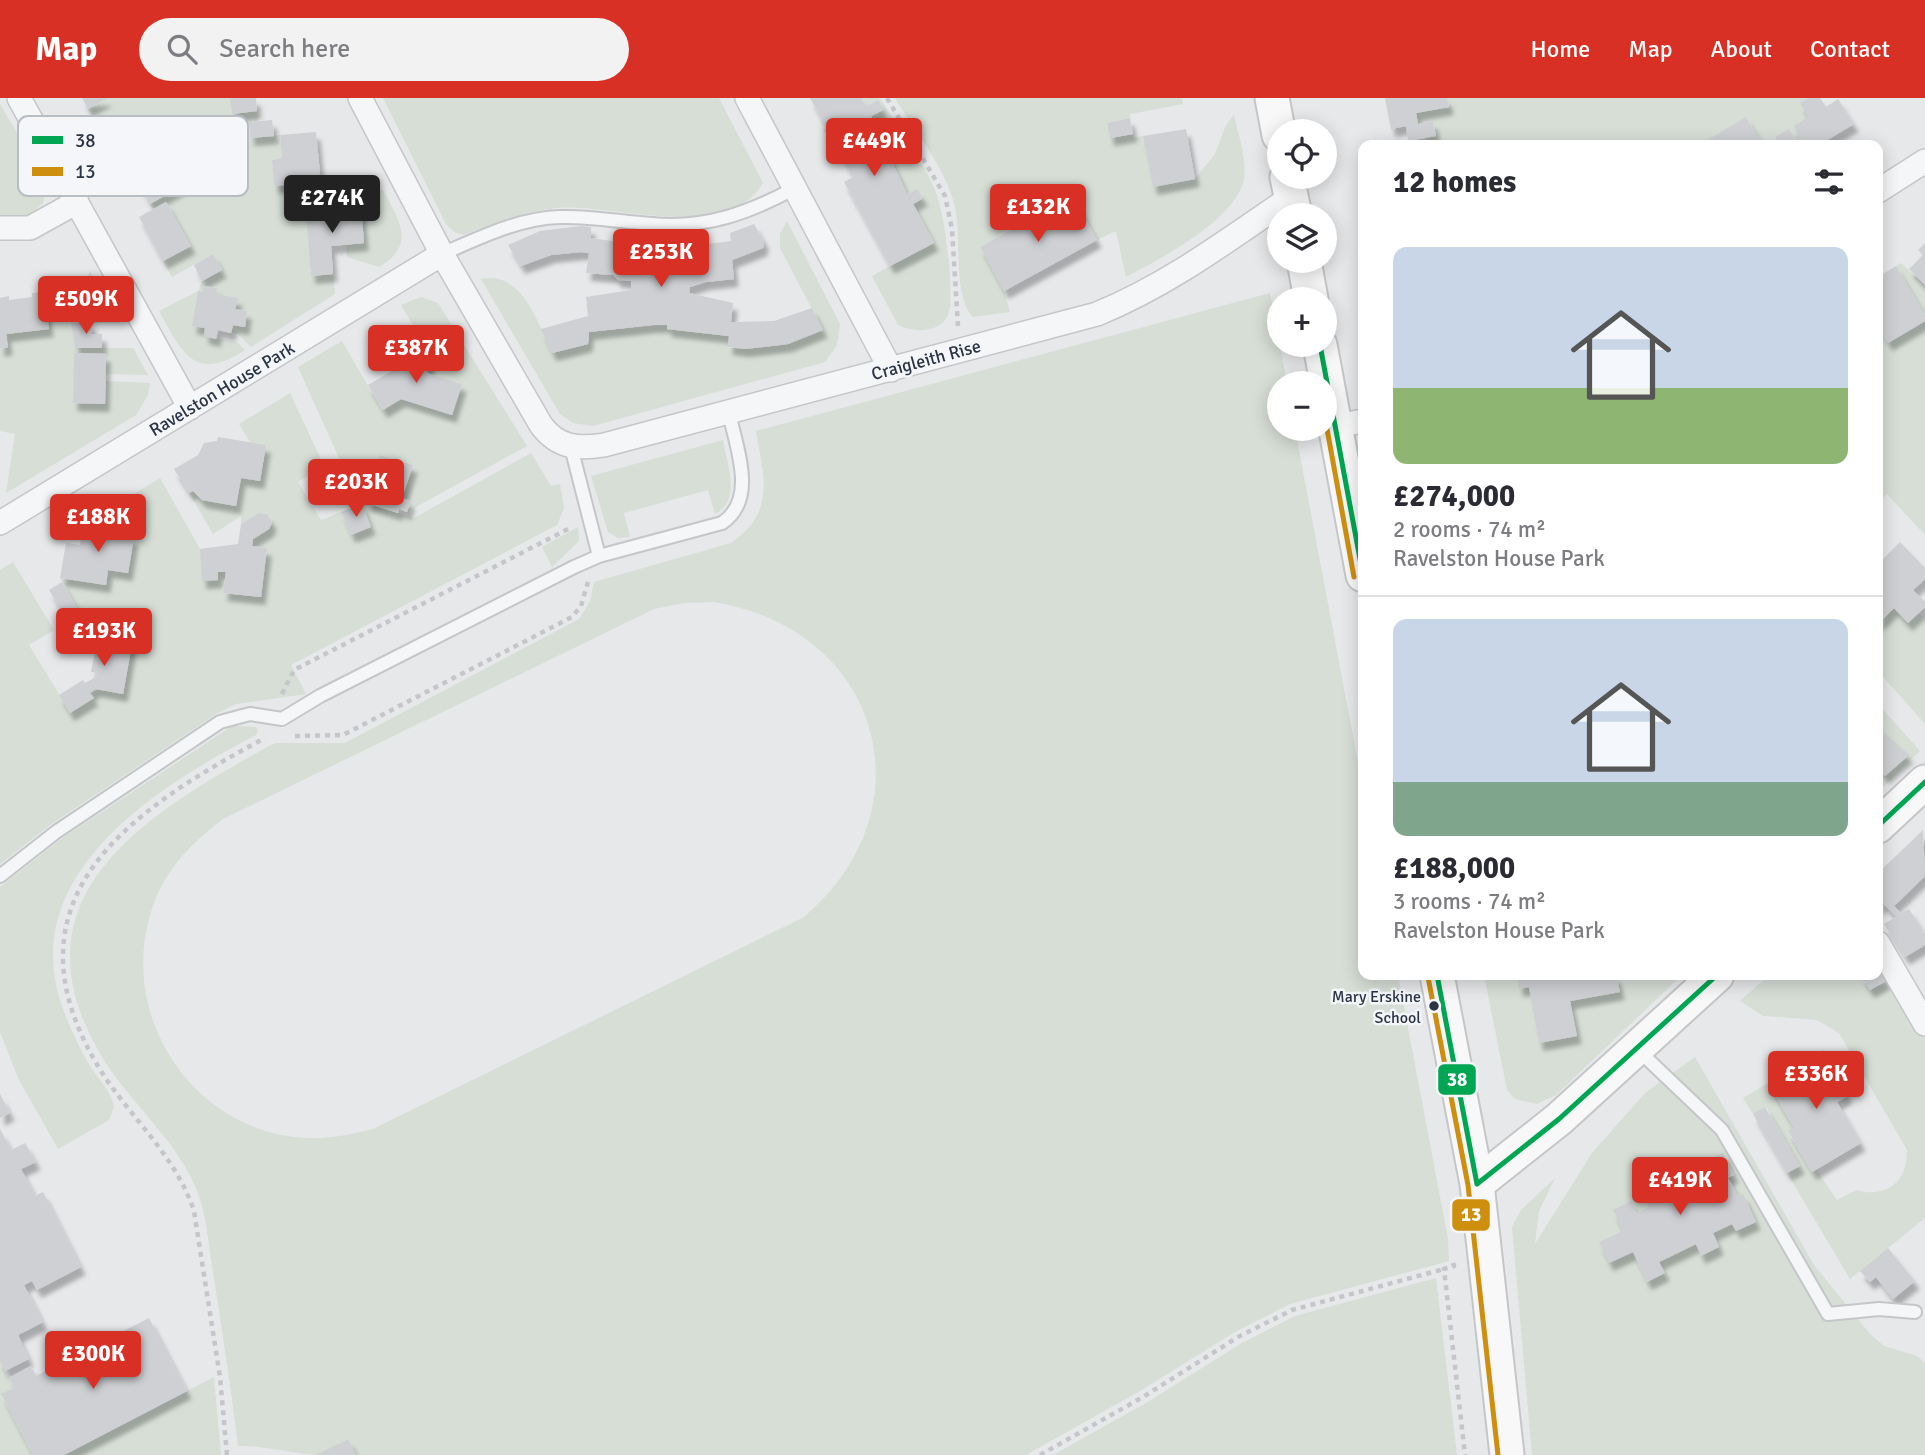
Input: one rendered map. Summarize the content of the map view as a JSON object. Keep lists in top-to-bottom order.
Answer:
{
  "streets": {
    "street": ["Craigleith Rise", "Ravelston House Park"]
  },
  "places": ["Mary Erskine School"],
  "lines": ["transit line 38", "transit line 13"],
  "legend": ["38", "13"],
  "page": {
    "header": "Map",
    "search": "Search here",
    "nav": [
      "Home",
      "Map",
      "About",
      "Contact"
    ],
    "price": [
      "£449K",
      "£274K",
      "£132K",
      "£253K",
      "£509K",
      "£387K",
      "£203K",
      "£188K",
      "£193K",
      "£336K",
      "£419K",
      "£300K"
    ],
    "map_buttons": ["+", "−"],
    "heading": "12 homes",
    "list": [
      {
        "name": "£274,000",
        "note": "2 rooms · 74 m² · Ravelston House Park"
      },
      {
        "name": "£188,000",
        "note": "3 rooms · 74 m² · Ravelston House Park"
      }
    ]
  }
}
